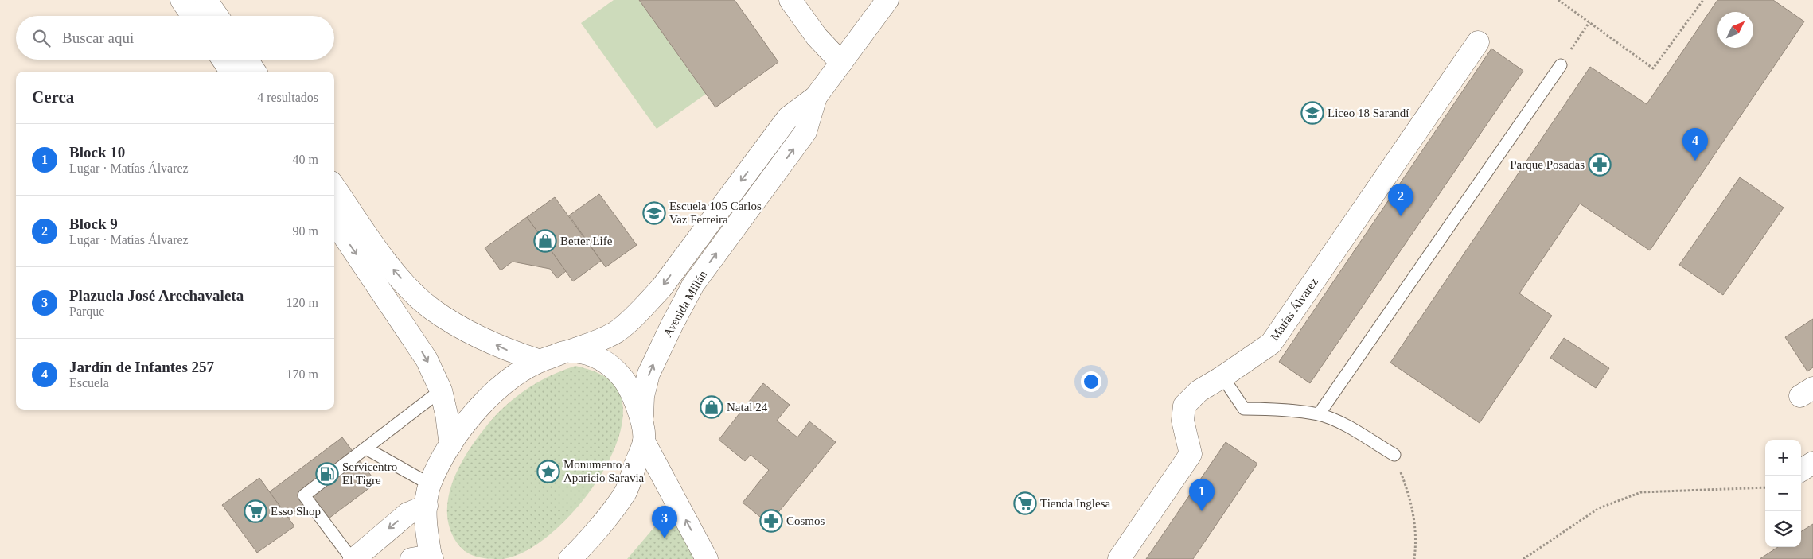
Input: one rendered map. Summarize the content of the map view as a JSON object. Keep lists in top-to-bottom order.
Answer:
{
  "streets": {
    "main road": ["Avenida Millán", "Matías Álvarez"]
  },
  "places": {
    "school or university": ["Liceo 18 Sarandí", "Escuela 105 Carlos Vaz Ferreira"],
    "pharmacy": ["Parque Posadas", "Cosmos"],
    "shop": ["Better Life", "Natal 24"],
    "place": ["Monumento a Aparicio Saravia"],
    "fuel station": ["Servicentro El Tigre"],
    "supermarket": ["Tienda Inglesa", "Esso Shop"]
  },
  "north": "top right",
  "page": {
    "search": "Buscar aquí",
    "heading": ["Cerca", "4 resultados"],
    "list": [
      {
        "mark": "1",
        "name": "Block 10",
        "note": "Lugar · Matías Álvarez",
        "value": "40 m"
      },
      {
        "mark": "2",
        "name": "Block 9",
        "note": "Lugar · Matías Álvarez",
        "value": "90 m"
      },
      {
        "mark": "3",
        "name": "Plazuela José Arechavaleta",
        "note": "Parque",
        "value": "120 m"
      },
      {
        "mark": "4",
        "name": "Jardín de Infantes 257",
        "note": "Escuela",
        "value": "170 m"
      }
    ],
    "pins": [
      "4",
      "2",
      "1",
      "3"
    ],
    "map_buttons": ["+", "−"]
  }
}
